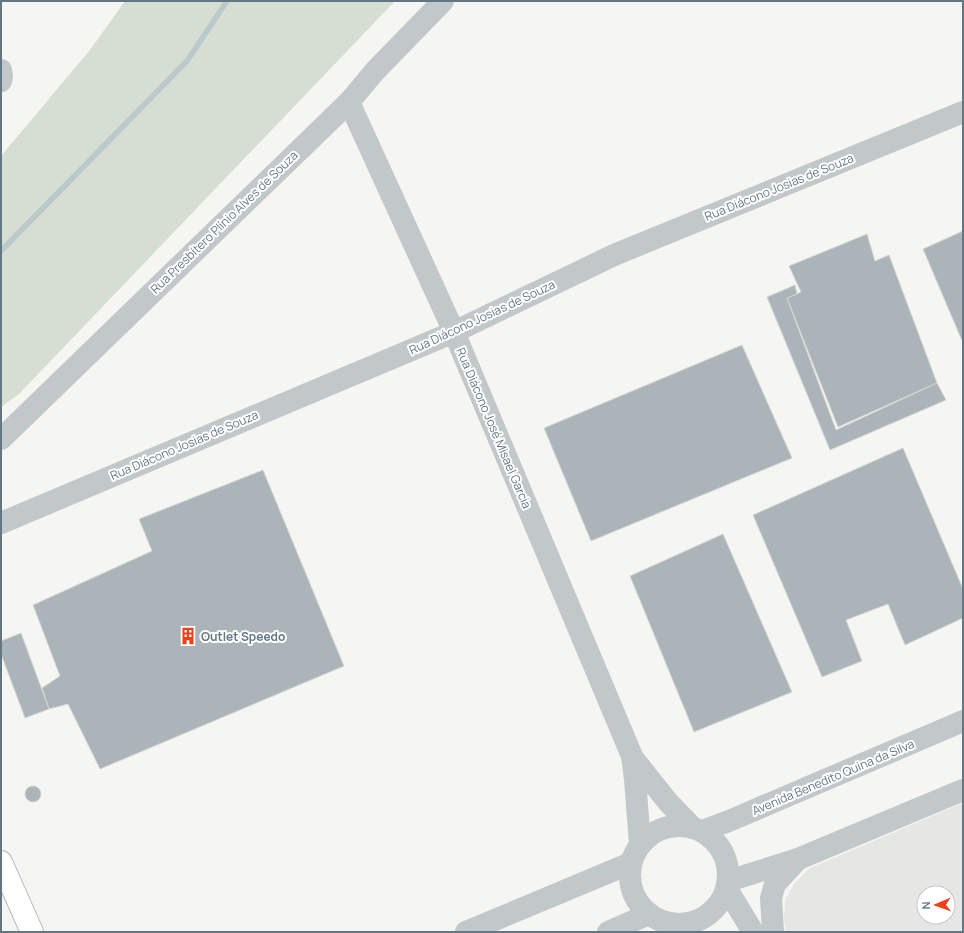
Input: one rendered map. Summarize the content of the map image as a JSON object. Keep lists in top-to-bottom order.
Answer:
{
  "streets": {
    "street": [
      "Rua Diácono Josias de Souza",
      "Rua Presbítero Plínio Alves de Souza",
      "Rua Diácono José Misael Garcia",
      "Avenida Benedito Quina da Silva"
    ]
  },
  "crossings": [
    ["Rua Diácono Josias de Souza", "Rua Diácono José Misael Garcia"],
    ["Rua Presbítero Plínio Alves de Souza", "Rua Diácono José Misael Garcia"]
  ],
  "places": {
    "building": ["Outlet Speedo"]
  },
  "north": "left"
}
